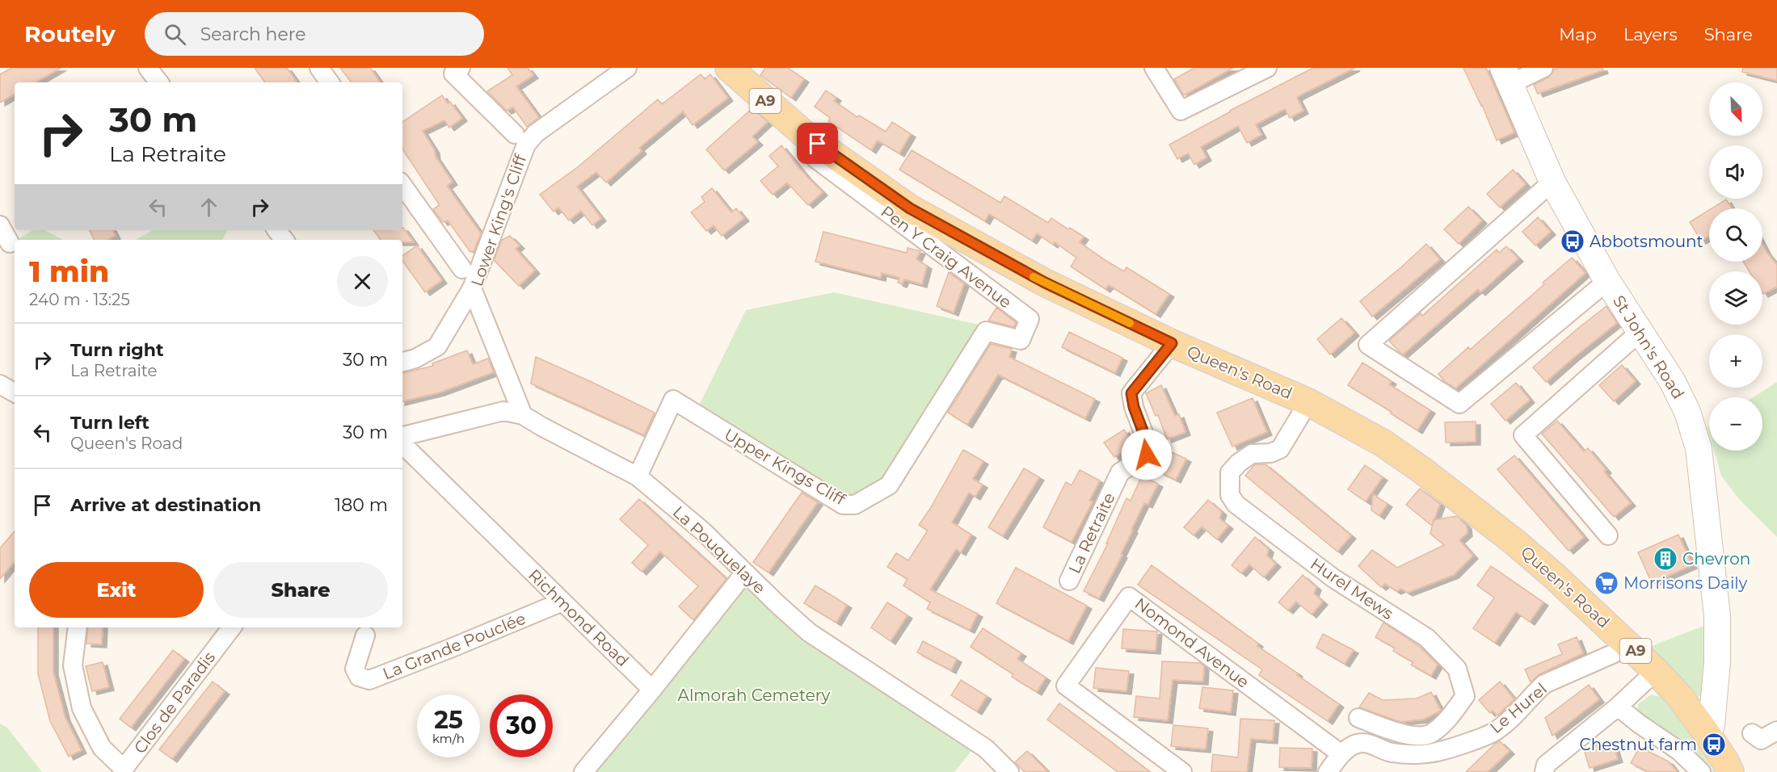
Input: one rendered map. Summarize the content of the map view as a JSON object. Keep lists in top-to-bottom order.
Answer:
{
  "streets": {
    "main road": ["A9", "St John's Road", "Queen's Road"],
    "street": [
      "Lower King's Cliff",
      "Pen Y Craig Avenue",
      "Upper Kings Cliff",
      "La Retraite",
      "La Pouquelaye",
      "Hurel Mews",
      "Richmond Road",
      "Nomond Avenue",
      "La Grande Pouclée",
      "Clos de Paradis",
      "Le Hurel"
    ]
  },
  "crossings": [
    ["A9", "St John's Road"],
    ["A9", "Queen's Road"],
    ["Lower King's Cliff", "La Pouquelaye"],
    ["Pen Y Craig Avenue", "Queen's Road"],
    ["Pen Y Craig Avenue", "Upper Kings Cliff"],
    ["St John's Road", "Queen's Road"],
    ["Queen's Road", "La Retraite"],
    ["Queen's Road", "Hurel Mews"],
    ["Queen's Road", "Le Hurel"],
    ["Upper Kings Cliff", "La Pouquelaye"],
    ["Richmond Road", "La Grande Pouclée"],
    ["Nomond Avenue", "Le Hurel"]
  ],
  "parks": ["Almorah Cemetery"],
  "places": {
    "bus stop": ["Abbotsmount", "Chestnut farm"],
    "building": ["Chevron"],
    "supermarket": ["Morrisons Daily"]
  },
  "north": "bottom right",
  "page": {
    "header": "Routely",
    "search": "Search here",
    "nav": ["Map", "Layers", "Share"],
    "map_buttons": ["+", "−"],
    "turn": ["30 m", "La Retraite"],
    "heading": ["1 min", "240 m · 13:25"],
    "list": [
      {
        "name": "Turn right",
        "note": "La Retraite",
        "value": "30 m"
      },
      {
        "name": "Turn left",
        "note": "Queen's Road",
        "value": "30 m"
      },
      {
        "name": "Arrive at destination",
        "value": "180 m"
      }
    ],
    "buttons": ["Exit", "Share"],
    "speed": "25 km/h",
    "limit": "30"
  }
}
